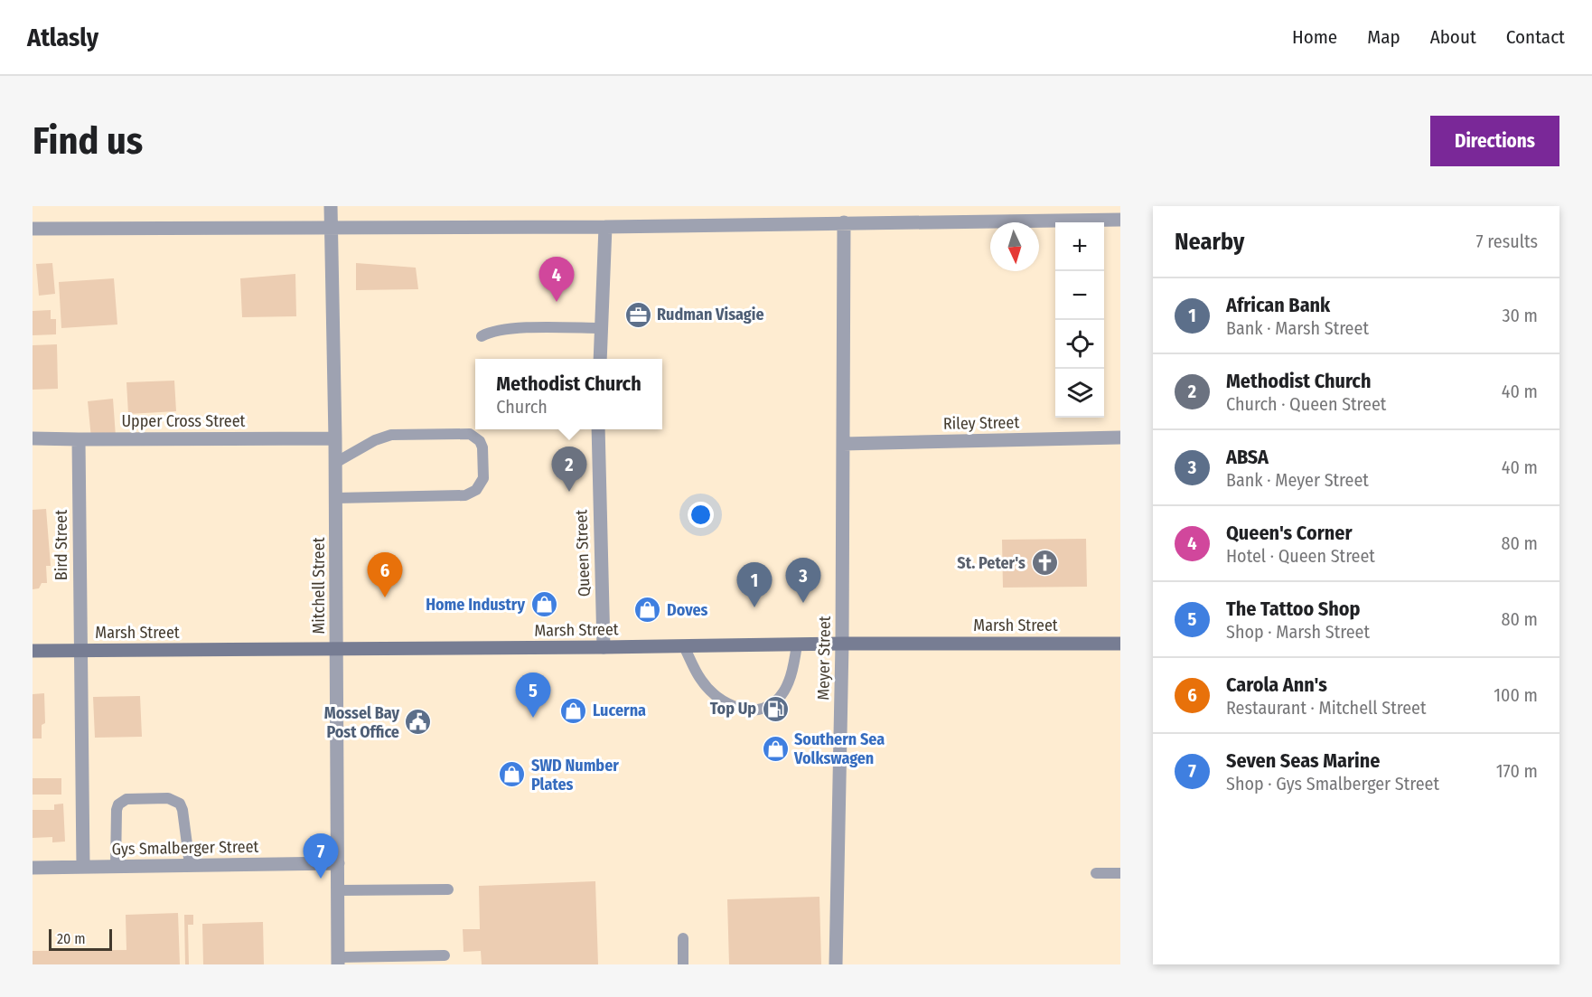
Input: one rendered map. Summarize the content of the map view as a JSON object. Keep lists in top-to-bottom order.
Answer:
{
  "streets": {
    "street": [
      "Upper Cross Street",
      "Riley Street",
      "Bird Street",
      "Queen Street",
      "Mitchell Street",
      "Marsh Street",
      "Meyer Street",
      "Gys Smalberger Street"
    ]
  },
  "crossings": [
    ["Upper Cross Street", "Bird Street"],
    ["Upper Cross Street", "Mitchell Street"],
    ["Riley Street", "Meyer Street"],
    ["Bird Street", "Marsh Street"],
    ["Bird Street", "Gys Smalberger Street"],
    ["Queen Street", "Marsh Street"],
    ["Mitchell Street", "Marsh Street"],
    ["Mitchell Street", "Gys Smalberger Street"],
    ["Marsh Street", "Meyer Street"]
  ],
  "places": {
    "office": ["Rudman Visagie"],
    "church": ["St. Peter's"],
    "shop": [
      "Home Industry",
      "Doves",
      "Lucerna",
      "Southern Sea Volkswagen",
      "SWD Number Plates"
    ],
    "fuel station": ["Top Up"],
    "public building": ["Mossel Bay Post Office"]
  },
  "scale_bar": "20 m",
  "north": "bottom",
  "page": {
    "header": "Atlasly",
    "nav": [
      "Home",
      "Map",
      "About",
      "Contact"
    ],
    "buttons": "Directions",
    "title": "Find us",
    "heading": ["Nearby", "7 results"],
    "map_buttons": ["+", "−"],
    "pins": [
      "4",
      "2",
      "6",
      "3",
      "1",
      "5",
      "7"
    ],
    "list": [
      {
        "mark": "1",
        "name": "African Bank",
        "note": "Bank · Marsh Street",
        "value": "30 m"
      },
      {
        "mark": "2",
        "name": "Methodist Church",
        "note": "Church · Queen Street",
        "value": "40 m"
      },
      {
        "mark": "3",
        "name": "ABSA",
        "note": "Bank · Meyer Street",
        "value": "40 m"
      },
      {
        "mark": "4",
        "name": "Queen's Corner",
        "note": "Hotel · Queen Street",
        "value": "80 m"
      },
      {
        "mark": "5",
        "name": "The Tattoo Shop",
        "note": "Shop · Marsh Street",
        "value": "80 m"
      },
      {
        "mark": "6",
        "name": "Carola Ann's",
        "note": "Restaurant · Mitchell Street",
        "value": "100 m"
      },
      {
        "mark": "7",
        "name": "Seven Seas Marine",
        "note": "Shop · Gys Smalberger Street",
        "value": "170 m"
      }
    ],
    "popup": ["Methodist Church", "Church"],
    "scale": "20 m"
  }
}
